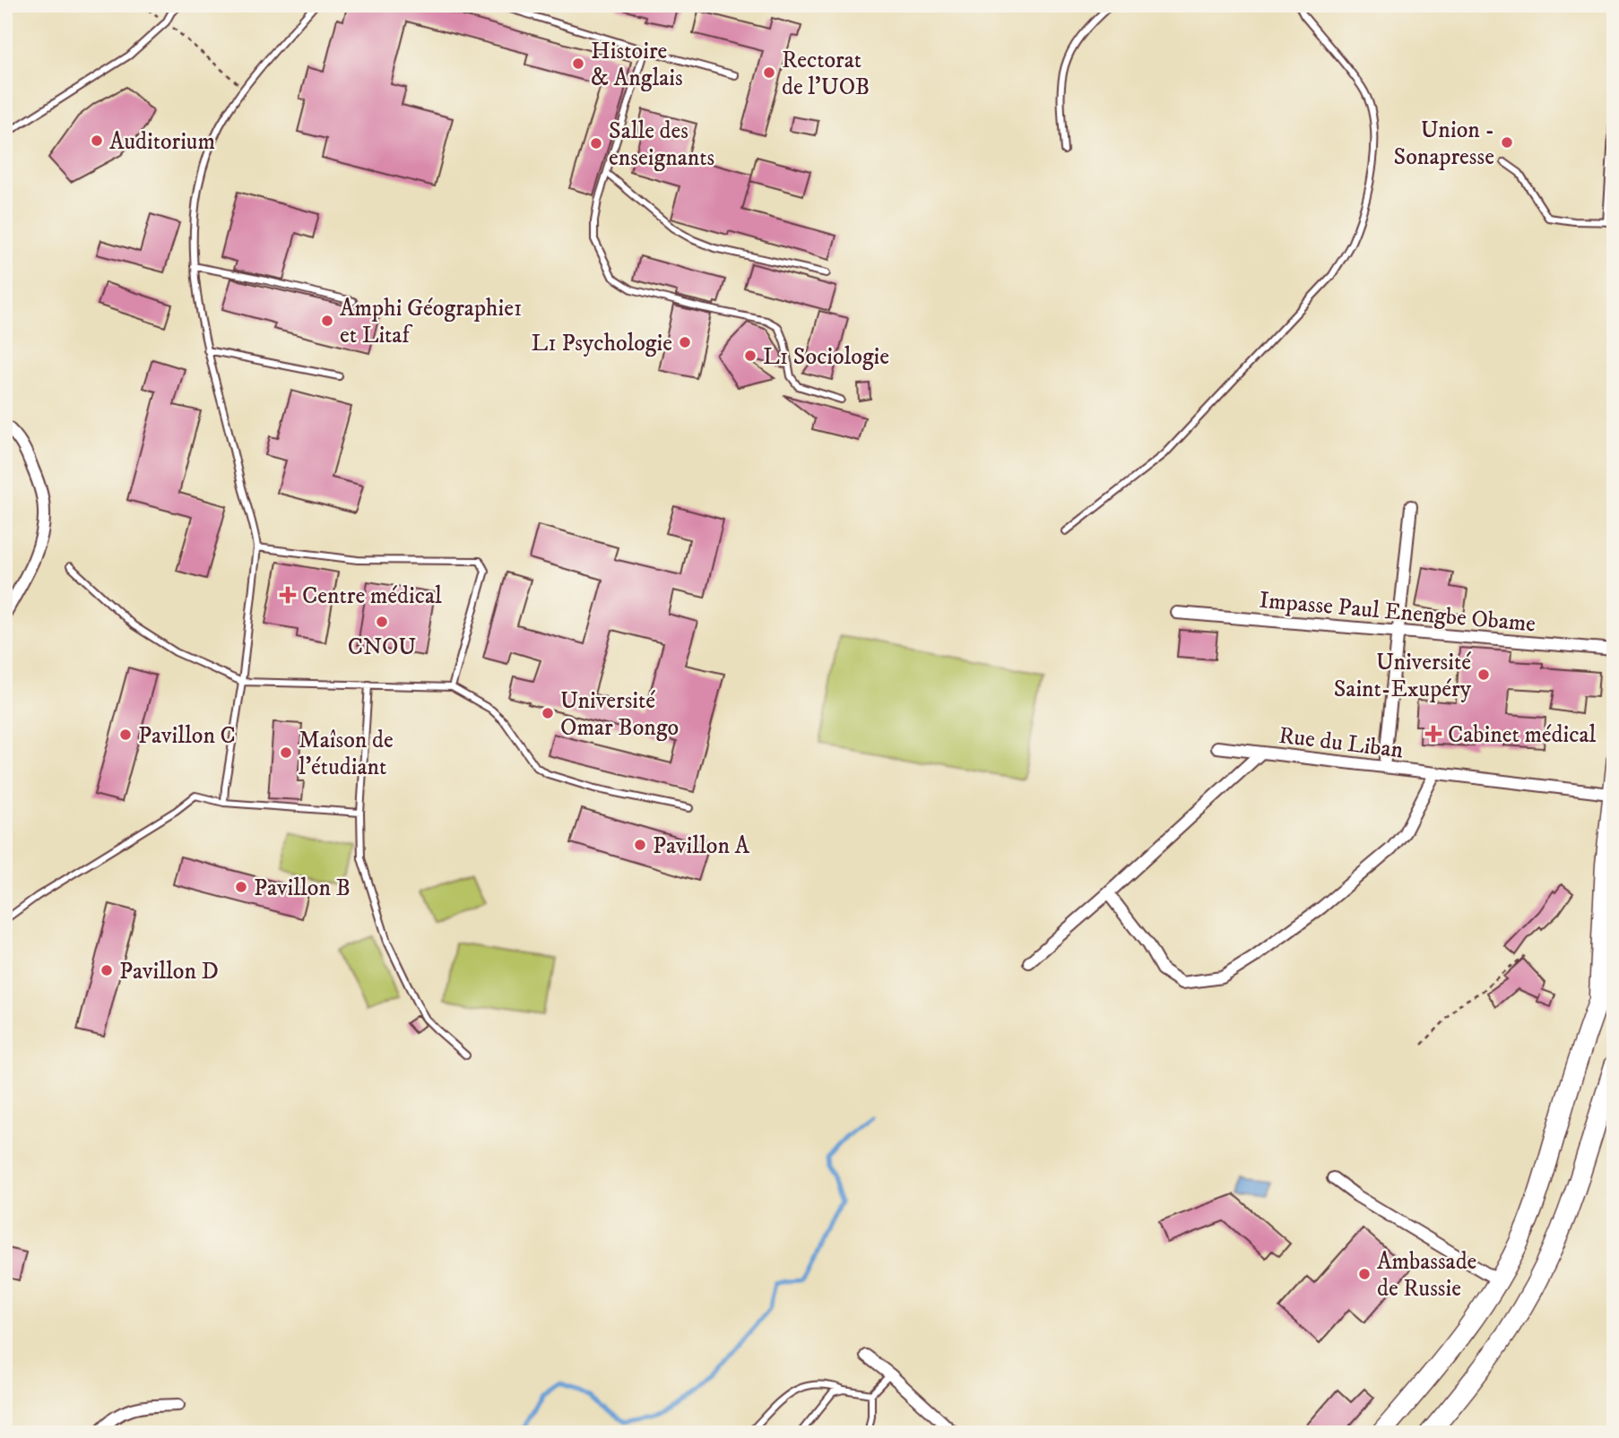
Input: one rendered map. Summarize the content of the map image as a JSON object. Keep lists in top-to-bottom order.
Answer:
{
  "streets": {
    "street": ["Impasse Paul Enengbe Obame", "Rue du Liban"]
  },
  "places": {
    "other": [
      "Histoire & Anglais",
      "Rectorat de l'UOB",
      "Auditorium",
      "Union - Sonapresse",
      "Salle des enseignants",
      "Amphi Géographie1 et Litaf",
      "L1 Psychologie",
      "L1 Sociologie",
      "CNOU",
      "Université Saint-Exupéry",
      "Université Omar Bongo",
      "Pavillon C",
      "Maîson de l'étudiant",
      "Pavillon A",
      "Pavillon B",
      "Pavillon D",
      "Ambassade de Russie"
    ],
    "health": ["Centre médical", "Cabinet médical"]
  }
}
